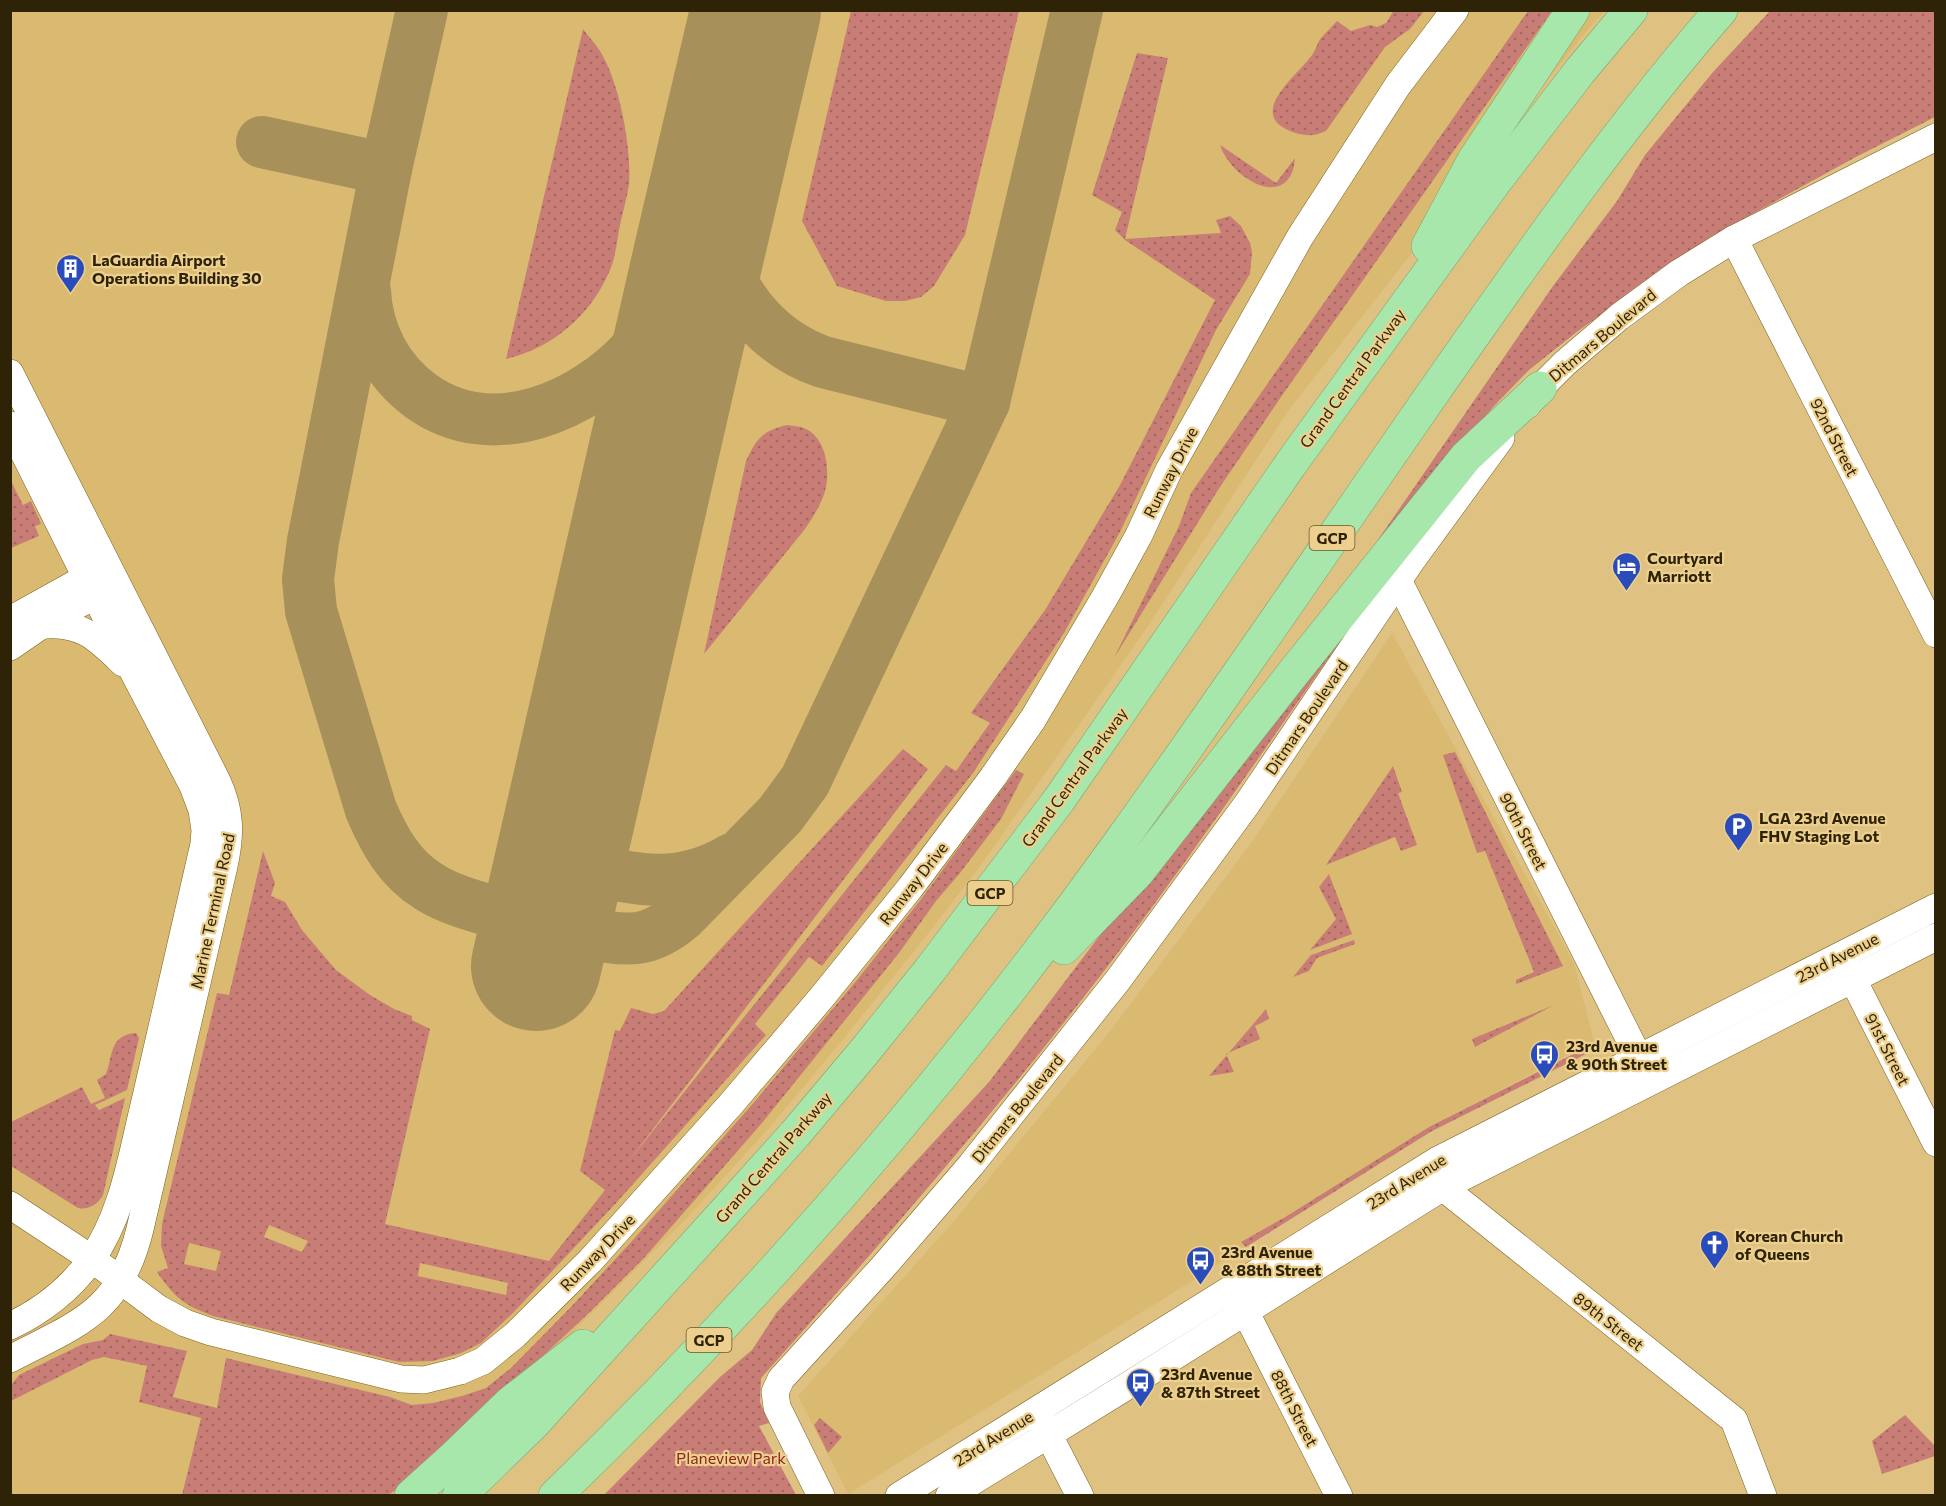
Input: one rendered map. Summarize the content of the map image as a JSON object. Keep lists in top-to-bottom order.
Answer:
{
  "streets": {
    "highway": ["Grand Central Parkway", "GCP"],
    "street": [
      "Ditmars Boulevard",
      "92nd Street",
      "Runway Drive",
      "90th Street",
      "Marine Terminal Road",
      "23rd Avenue",
      "91st Street",
      "89th Street",
      "88th Street"
    ]
  },
  "crossings": [
    ["Ditmars Boulevard", "92nd Street"],
    ["Ditmars Boulevard", "90th Street"],
    ["Runway Drive", "Marine Terminal Road"],
    ["90th Street", "23rd Avenue"],
    ["23rd Avenue", "91st Street"],
    ["23rd Avenue", "89th Street"],
    ["23rd Avenue", "88th Street"]
  ],
  "parks": ["Planeview Park"],
  "places": {
    "building": ["LaGuardia Airport Operations Building 30"],
    "hotel": ["Courtyard Marriott"],
    "parking": ["LGA 23rd Avenue FHV Staging Lot"],
    "bus stop": ["23rd Avenue & 90th Street", "23rd Avenue & 88th Street", "23rd Avenue & 87th Street"],
    "church": ["Korean Church of Queens"]
  }
}
